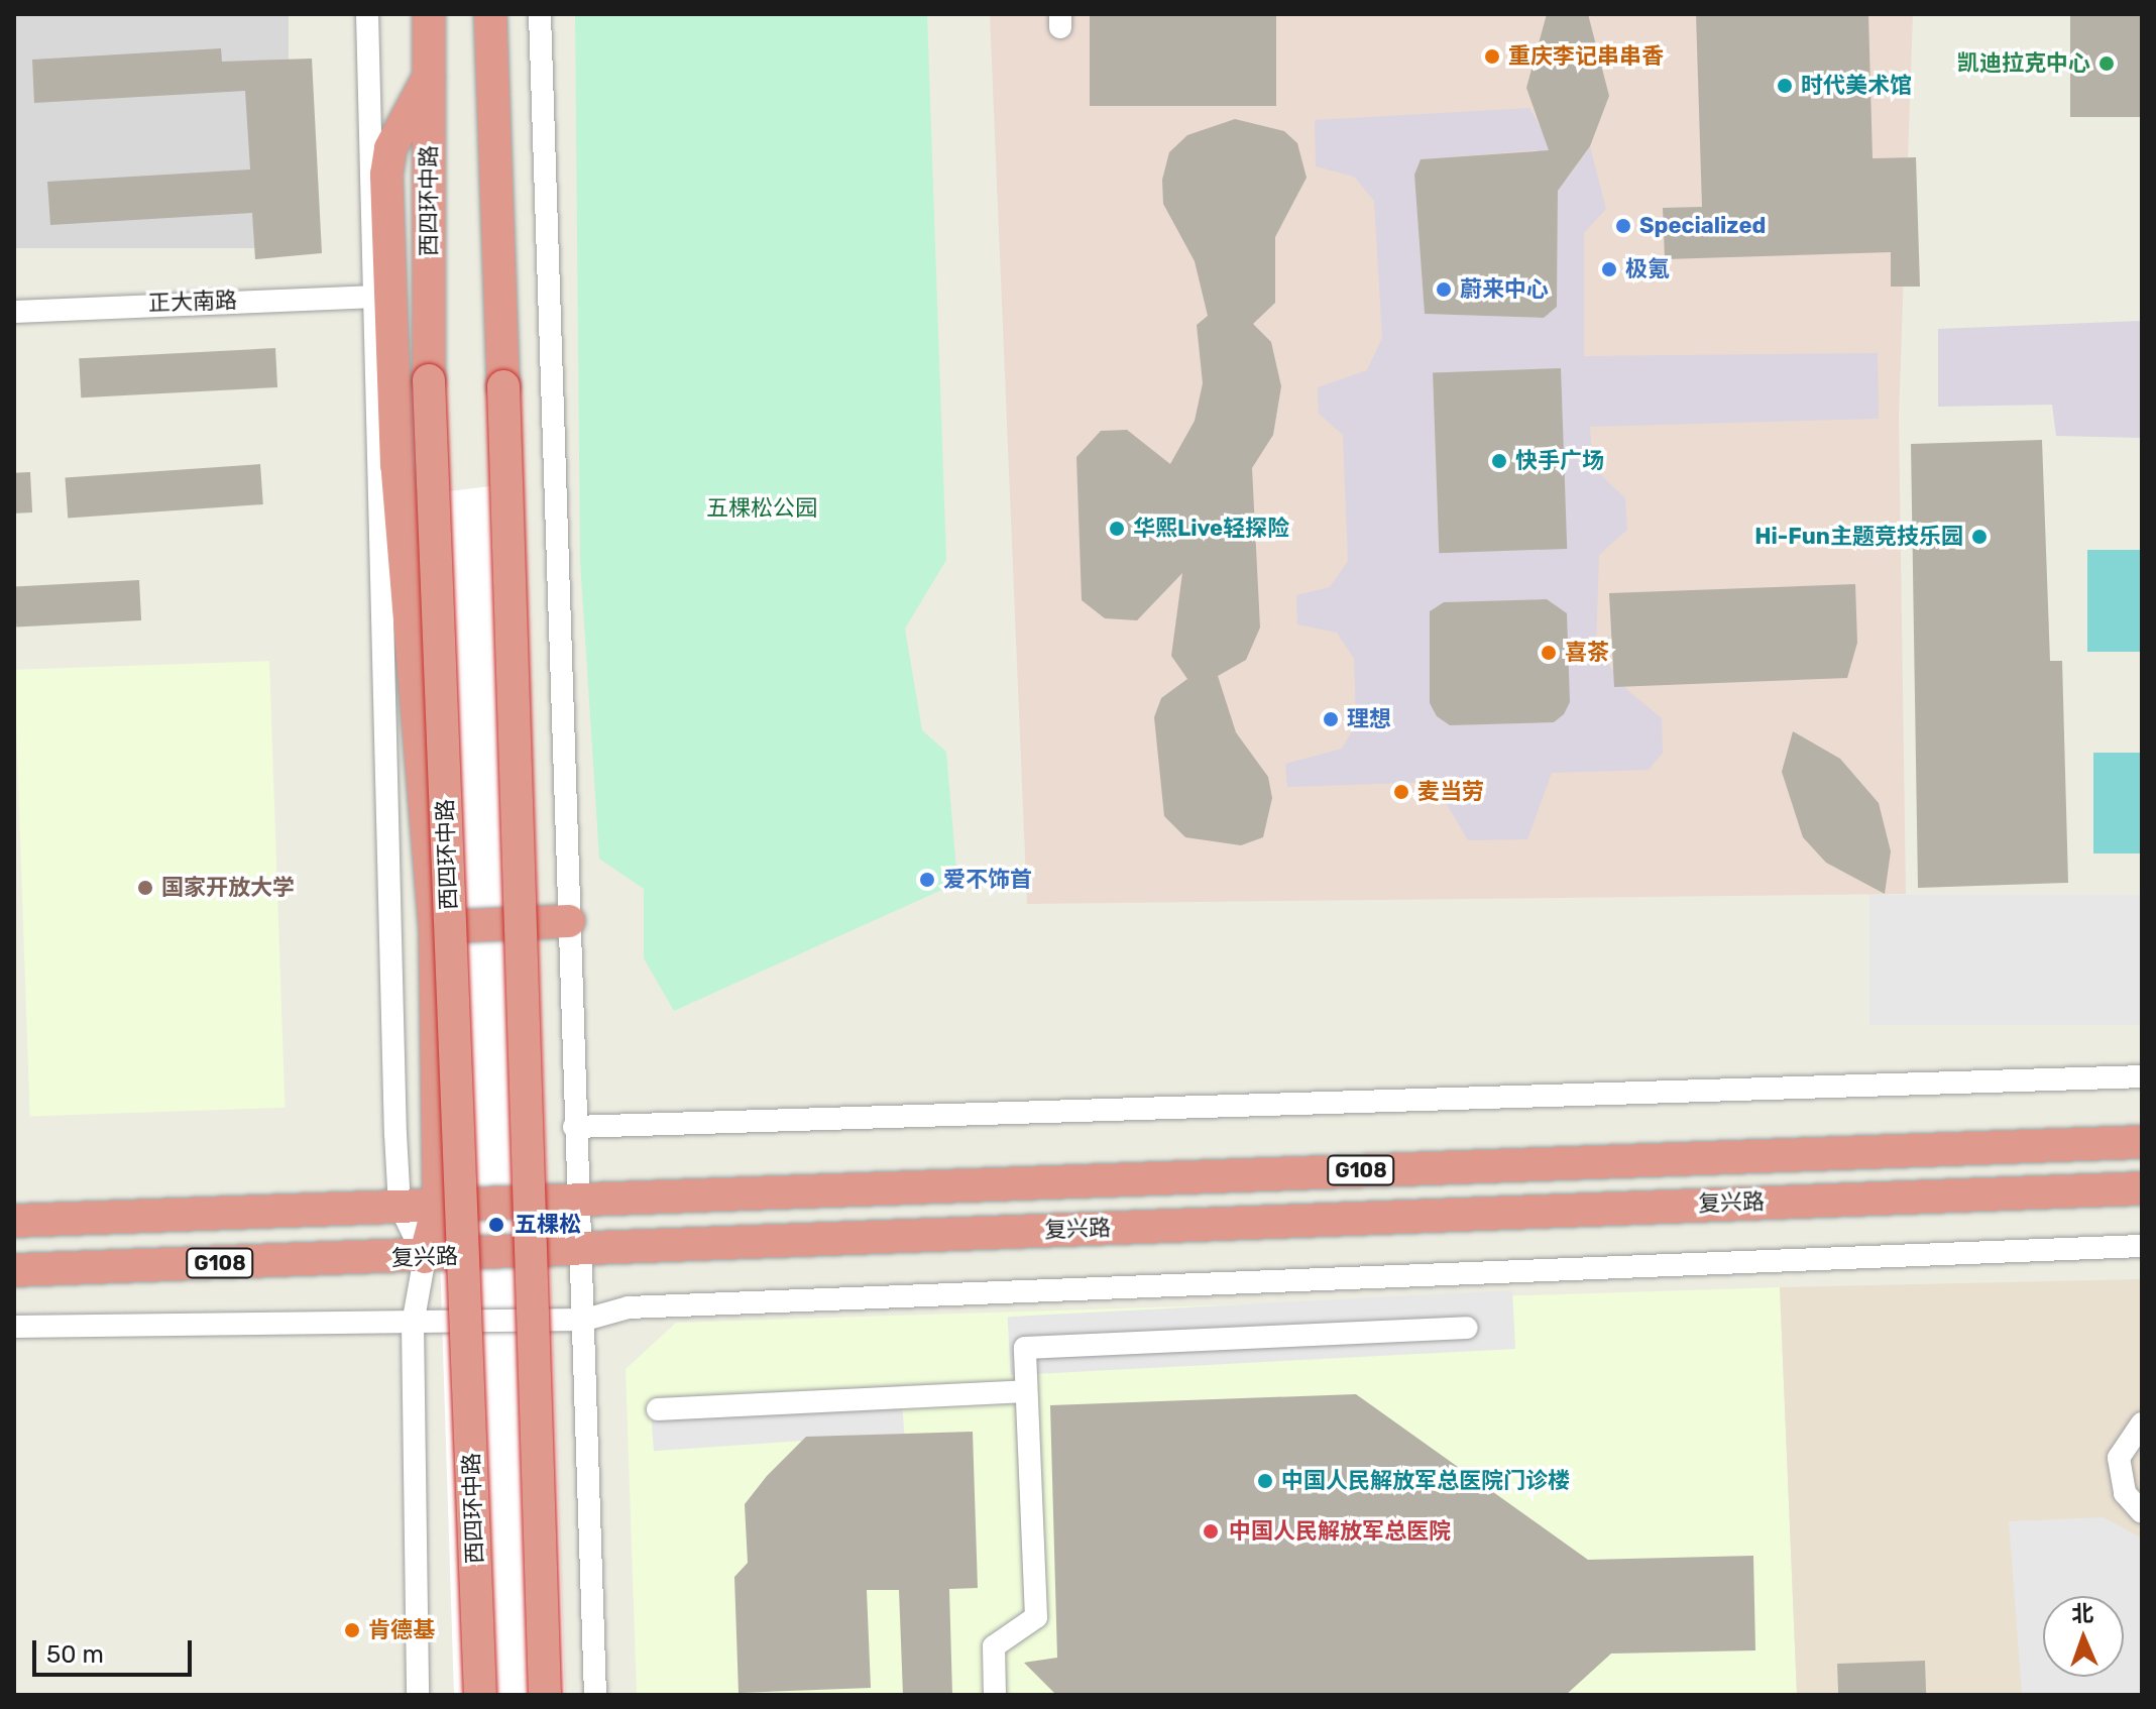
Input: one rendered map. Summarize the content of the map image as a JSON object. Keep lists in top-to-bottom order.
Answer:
{
  "streets": {
    "highway": ["西四环中路", "G108", "复兴路"],
    "street": ["正大南路"]
  },
  "parks": ["五棵松公园"],
  "places": [
    "重庆李记串串香",
    "凯迪拉克中心",
    "时代美术馆",
    "Specialized",
    "极氪",
    "蔚来中心",
    "快手广场",
    "华熙Live轻探险",
    "Hi-Fun主题竞技乐园",
    "喜茶",
    "理想",
    "麦当劳",
    "爱不饰首",
    "国家开放大学",
    "五棵松",
    "中国人民解放军总医院门诊楼",
    "中国人民解放军总医院",
    "肯德基"
  ],
  "scale_bar": "50 m",
  "north": "top"
}
